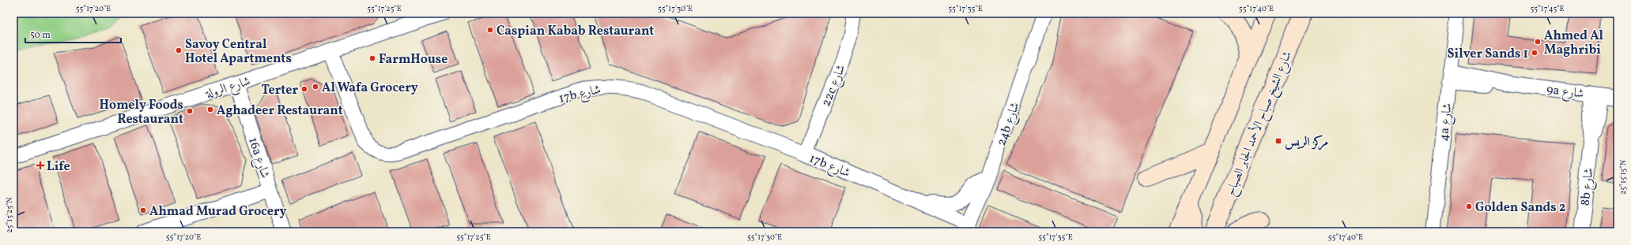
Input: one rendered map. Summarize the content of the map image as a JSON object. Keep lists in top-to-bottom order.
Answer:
{
  "streets": {
    "main road": ["شارع الشيخ صباح الأحمد الجابر الصباح"],
    "street": [
      "22c شارع",
      "شارع الرولة",
      "9a شارع",
      "17b شارع",
      "4a شارع",
      "24b شارع",
      "16a شارع",
      "8b شارع"
    ]
  },
  "crossings": [
    ["22c شارع", "17b شارع"],
    ["شارع الرولة", "17b شارع"],
    ["شارع الرولة", "16a شارع"],
    ["9a شارع", "4a شارع"],
    ["9a شارع", "8b شارع"],
    ["17b شارع", "24b شارع"]
  ],
  "places": {
    "other": [
      "Caspian Kabab Restaurant",
      "Ahmed Al Maghribi",
      "Savoy Central Hotel Apartments",
      "Silver Sands 1",
      "FarmHouse",
      "Al Wafa Grocery",
      "Terter",
      "Aghadeer Restaurant",
      "Homely Foods Restaurant",
      "Golden Sands 2",
      "Ahmad Murad Grocery"
    ],
    "transit": ["مركز الريس"],
    "health": ["Life"]
  },
  "scale_bar": "50 m",
  "coordinates": [
    "55°17'20\"E",
    "55°17'25\"E",
    "55°17'30\"E",
    "55°17'35\"E",
    "55°17'40\"E",
    "55°17'45\"E",
    "25°15'15\"N",
    "25°15'25\"N"
  ]
}
